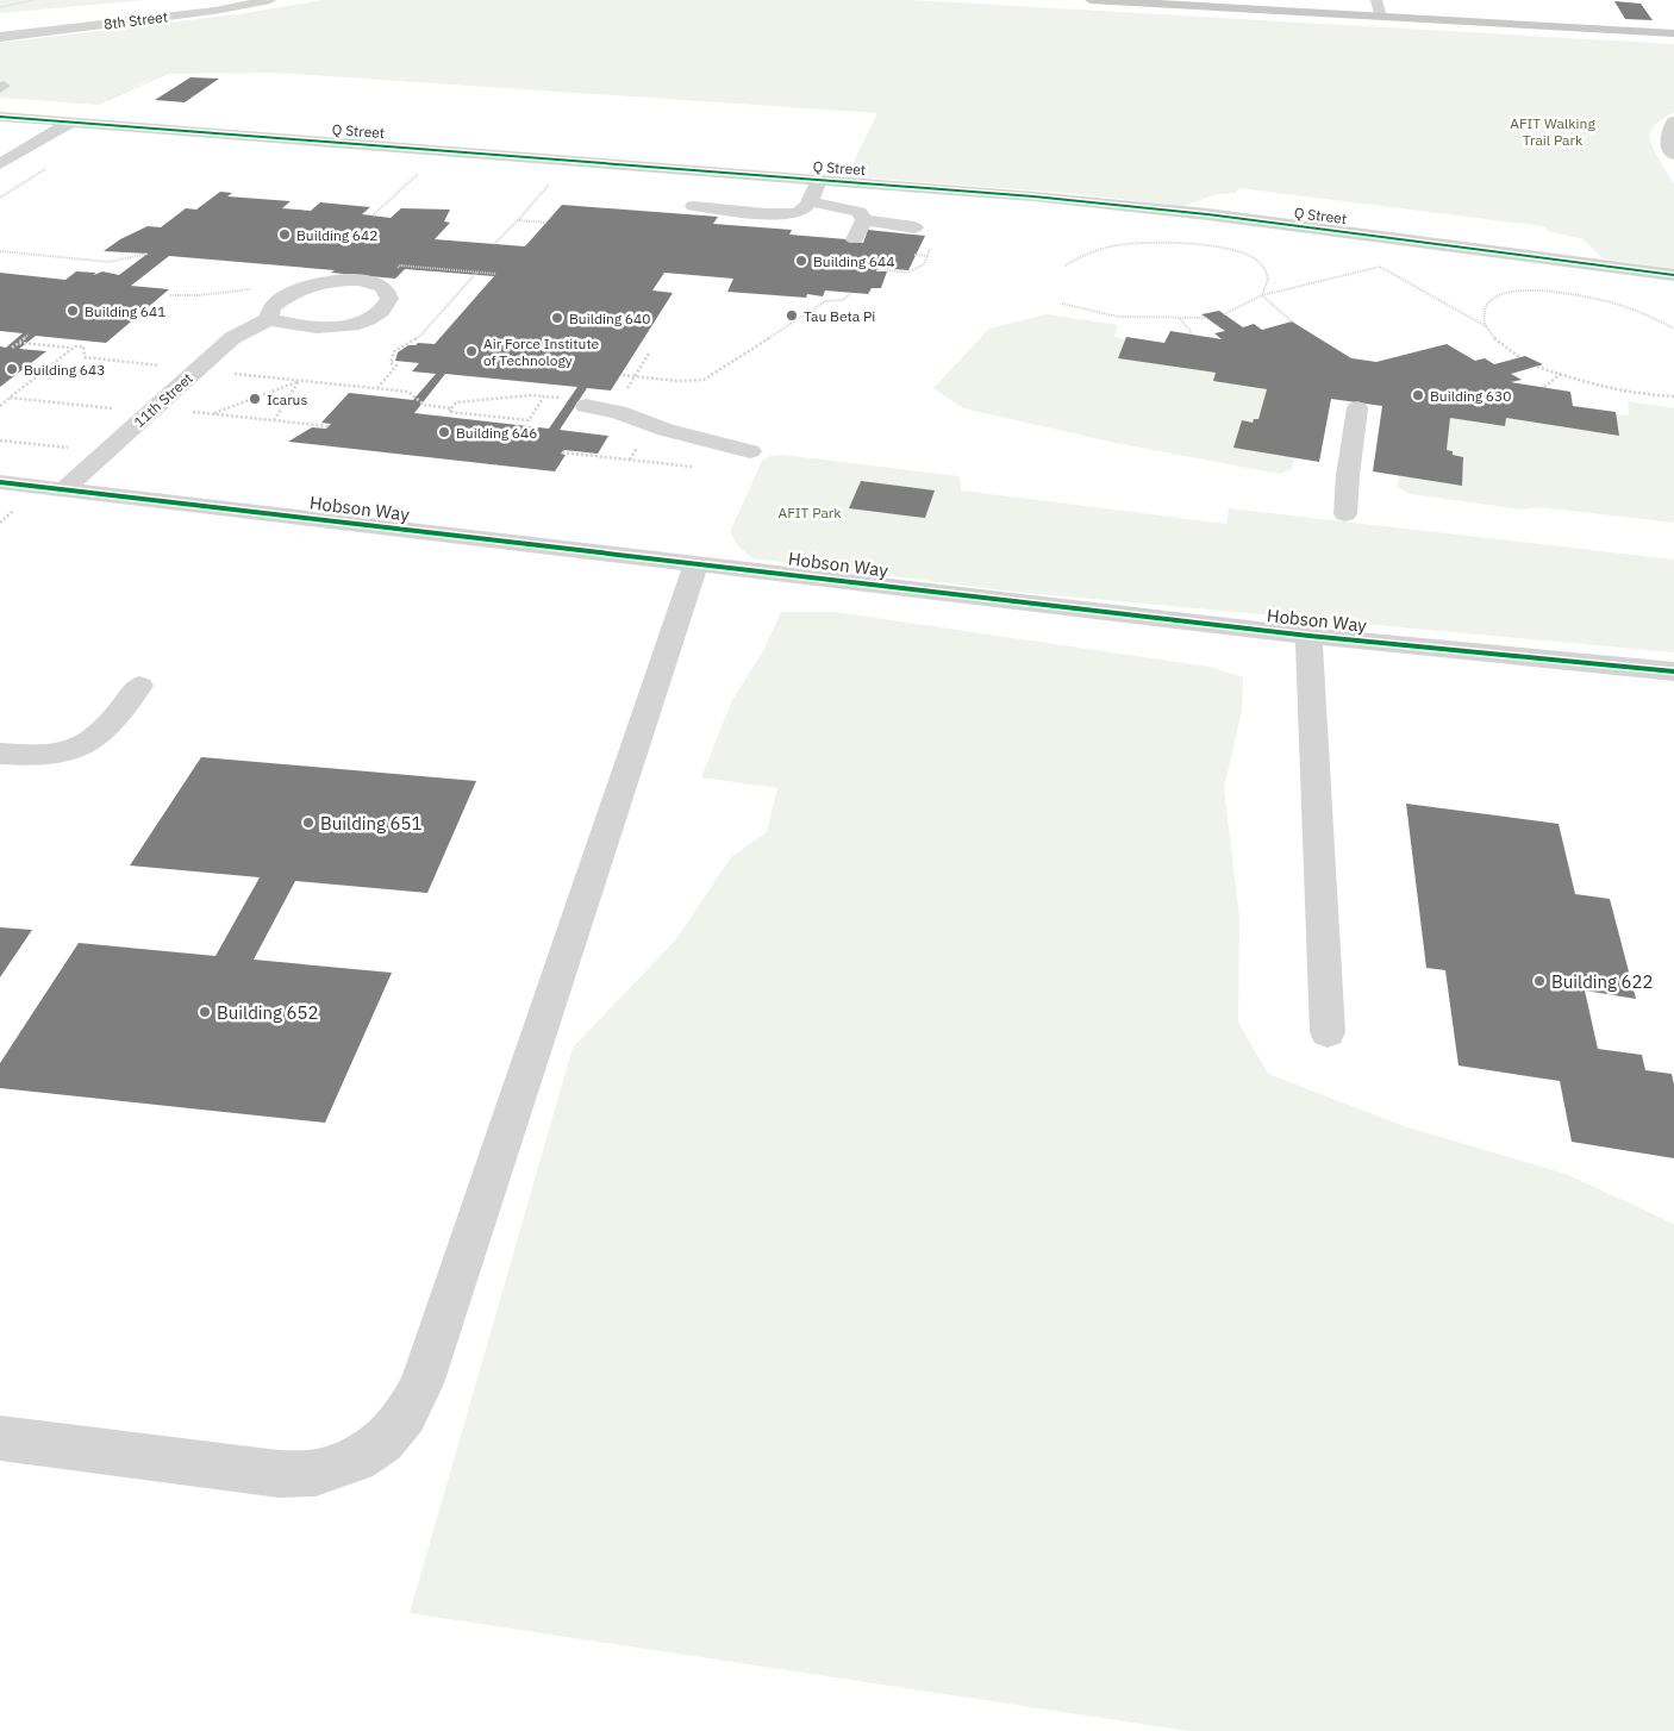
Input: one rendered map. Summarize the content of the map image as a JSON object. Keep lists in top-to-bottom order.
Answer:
{
  "streets": {
    "street": [
      "8th Street",
      "Q Street",
      "11th Street",
      "Hobson Way"
    ]
  },
  "crossings": [
    ["11th Street", "Hobson Way"]
  ],
  "parks": ["AFIT Walking Trail Park", "AFIT Park"],
  "places": [
    "Building 642",
    "Building 644",
    "Building 641",
    "Tau Beta Pi",
    "Building 640",
    "Air Force Institute of Technology",
    "Building 643",
    "Building 630",
    "Icarus",
    "Building 646",
    "Building 651",
    "Building 622",
    "Building 652"
  ]
}
